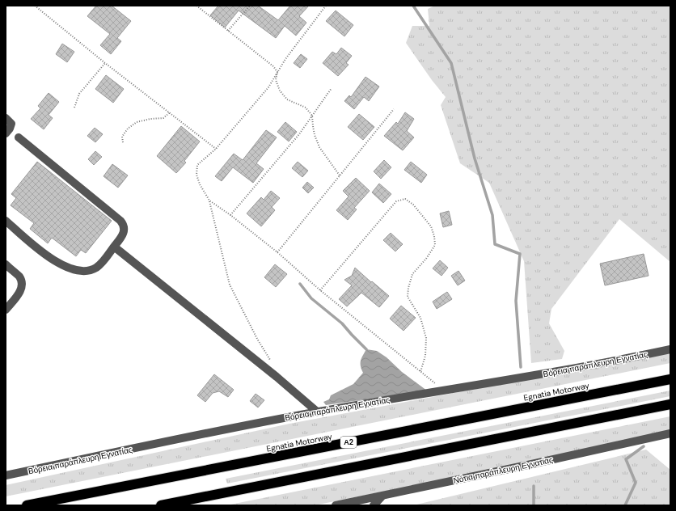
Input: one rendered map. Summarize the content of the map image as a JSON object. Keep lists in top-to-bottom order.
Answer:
{
  "streets": {
    "highway": ["Egnatia Motorway", "Α2"],
    "street": ["Βόρεια παράπλευρη Εγνατίας", "Νότια παράπλευρη Εγνατίας"]
  }
}
